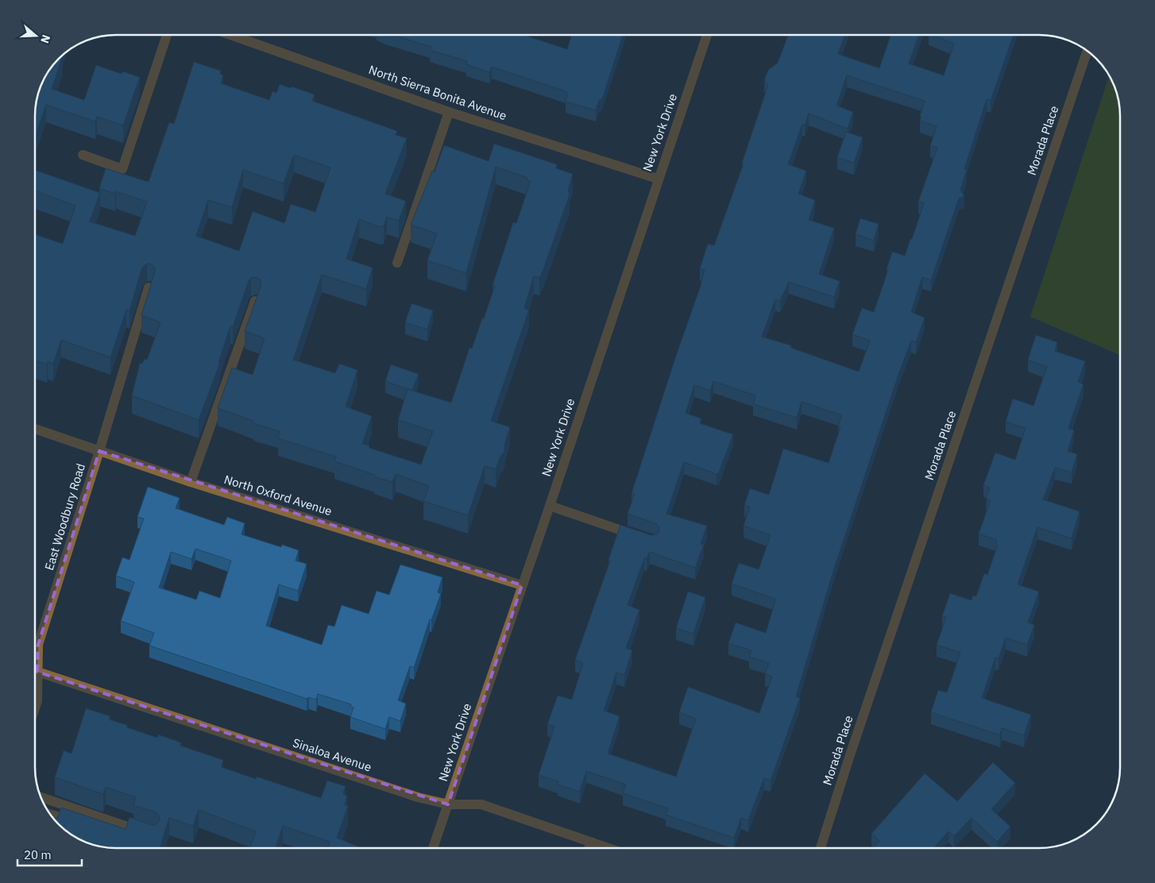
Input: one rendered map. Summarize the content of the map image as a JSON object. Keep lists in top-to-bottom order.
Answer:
{
  "streets": {
    "street": [
      "North Sierra Bonita Avenue",
      "New York Drive",
      "Morada Place",
      "North Oxford Avenue",
      "East Woodbury Road",
      "Sinaloa Avenue"
    ]
  },
  "crossings": [
    ["North Sierra Bonita Avenue", "New York Drive"],
    ["New York Drive", "North Oxford Avenue"],
    ["New York Drive", "Sinaloa Avenue"],
    ["North Oxford Avenue", "East Woodbury Road"]
  ],
  "scale_bar": "20 m",
  "north": "right"
}
